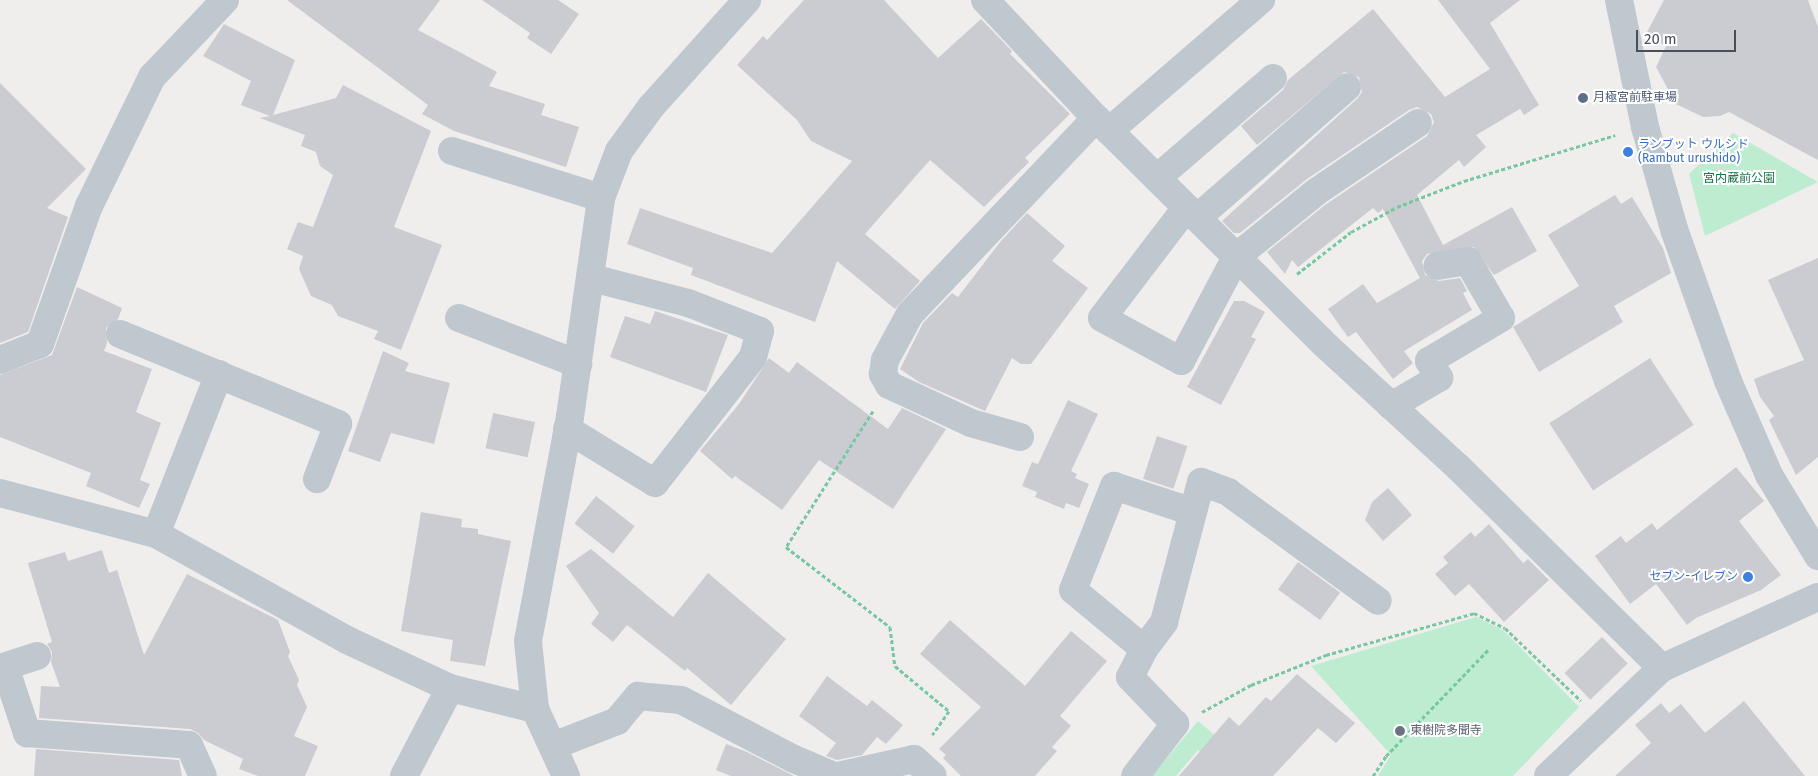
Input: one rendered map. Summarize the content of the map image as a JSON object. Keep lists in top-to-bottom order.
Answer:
{
  "parks": ["宮内蔵前公園"],
  "places": [
    "月極宮前駐車場",
    "ランブット ウルシド (Rambut urushido)",
    "セブン-イレブン",
    "東樹院多聞寺"
  ],
  "scale_bar": "20 m"
}
